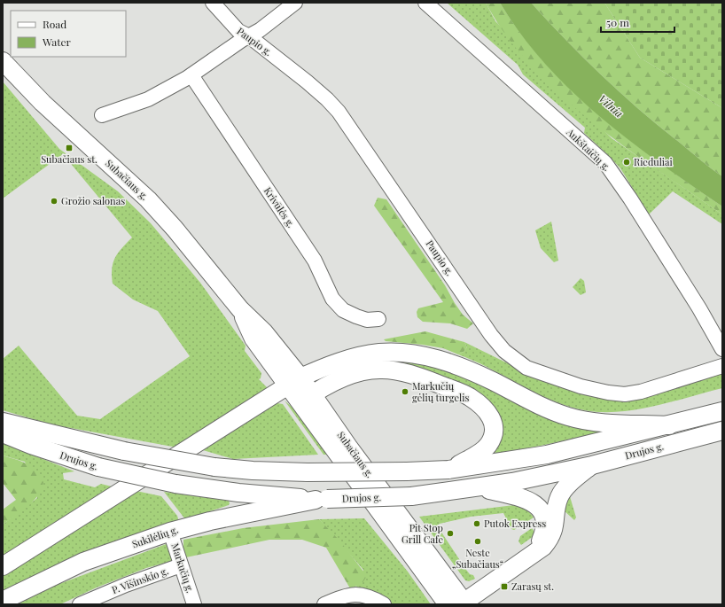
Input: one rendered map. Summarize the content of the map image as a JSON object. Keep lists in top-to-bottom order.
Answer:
{
  "streets": {
    "main road": ["Subačiaus g.", "Drujos g.", "Sukilėlių g."],
    "street": [
      "Paupio g.",
      "Aukštaičių g.",
      "Krivūlės g.",
      "Markučių g.",
      "P. Višinskio g."
    ]
  },
  "crossings": [
    ["Drujos g.", "Sukilėlių g."],
    ["Sukilėlių g.", "Markučių g."],
    ["Markučių g.", "P. Višinskio g."]
  ],
  "water": ["Vilnia"],
  "places": {
    "transit": ["Subačiaus st.", "Zarasų st."],
    "other": [
      "Rieduliai",
      "Grožio salonas",
      "Markučių gėlių turgelis",
      "Putok Express",
      "Pit Stop Grill Cafe",
      "Neste „Subačiaus“"
    ]
  },
  "legend": ["Road", "Water"],
  "scale_bar": "50 m"
}
